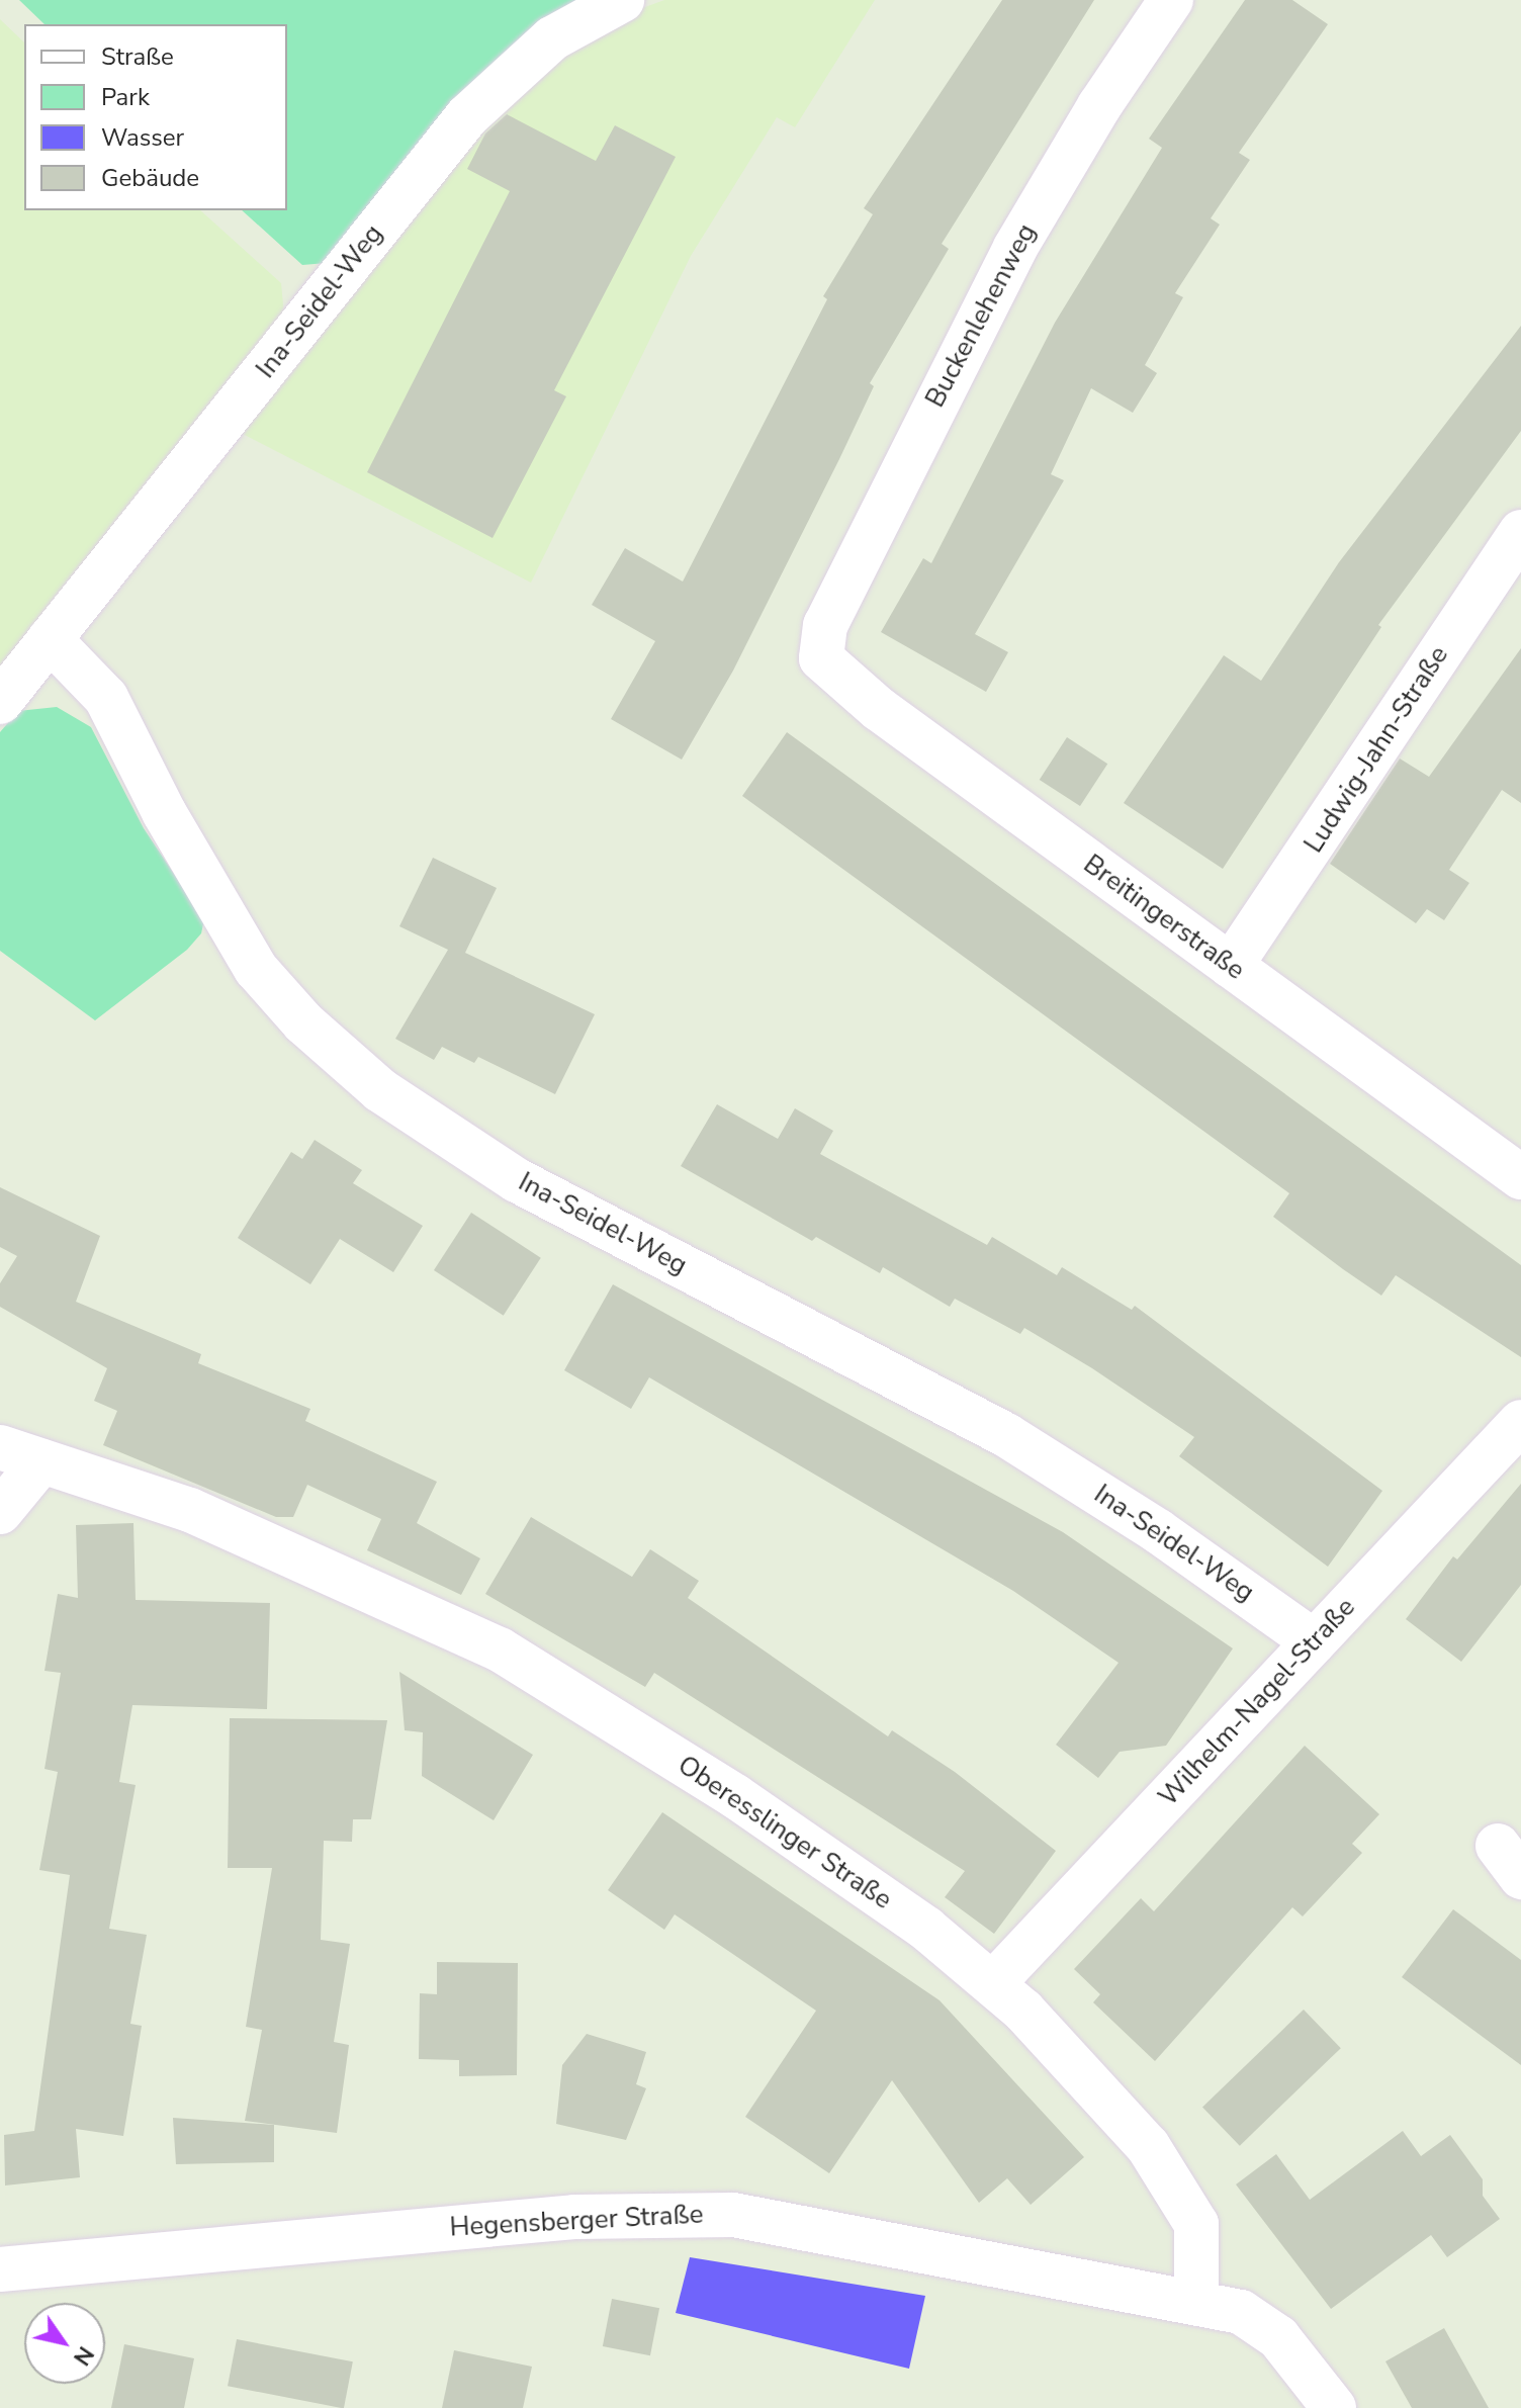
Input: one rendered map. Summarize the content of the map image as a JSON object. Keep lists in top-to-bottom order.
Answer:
{
  "streets": {
    "street": [
      "Ina-Seidel-Weg",
      "Buckenlehenweg",
      "Ludwig-Jahn-Straße",
      "Breitingerstraße",
      "Wilhelm-Nagel-Straße",
      "Oberesslinger Straße",
      "Hegensberger Straße"
    ]
  },
  "crossings": [
    ["Ina-Seidel-Weg", "Wilhelm-Nagel-Straße"],
    ["Buckenlehenweg", "Breitingerstraße"],
    ["Ludwig-Jahn-Straße", "Breitingerstraße"],
    ["Wilhelm-Nagel-Straße", "Oberesslinger Straße"],
    ["Oberesslinger Straße", "Hegensberger Straße"]
  ],
  "legend": [
    "Straße",
    "Park",
    "Wasser",
    "Gebäude"
  ],
  "north": "bottom right"
}
